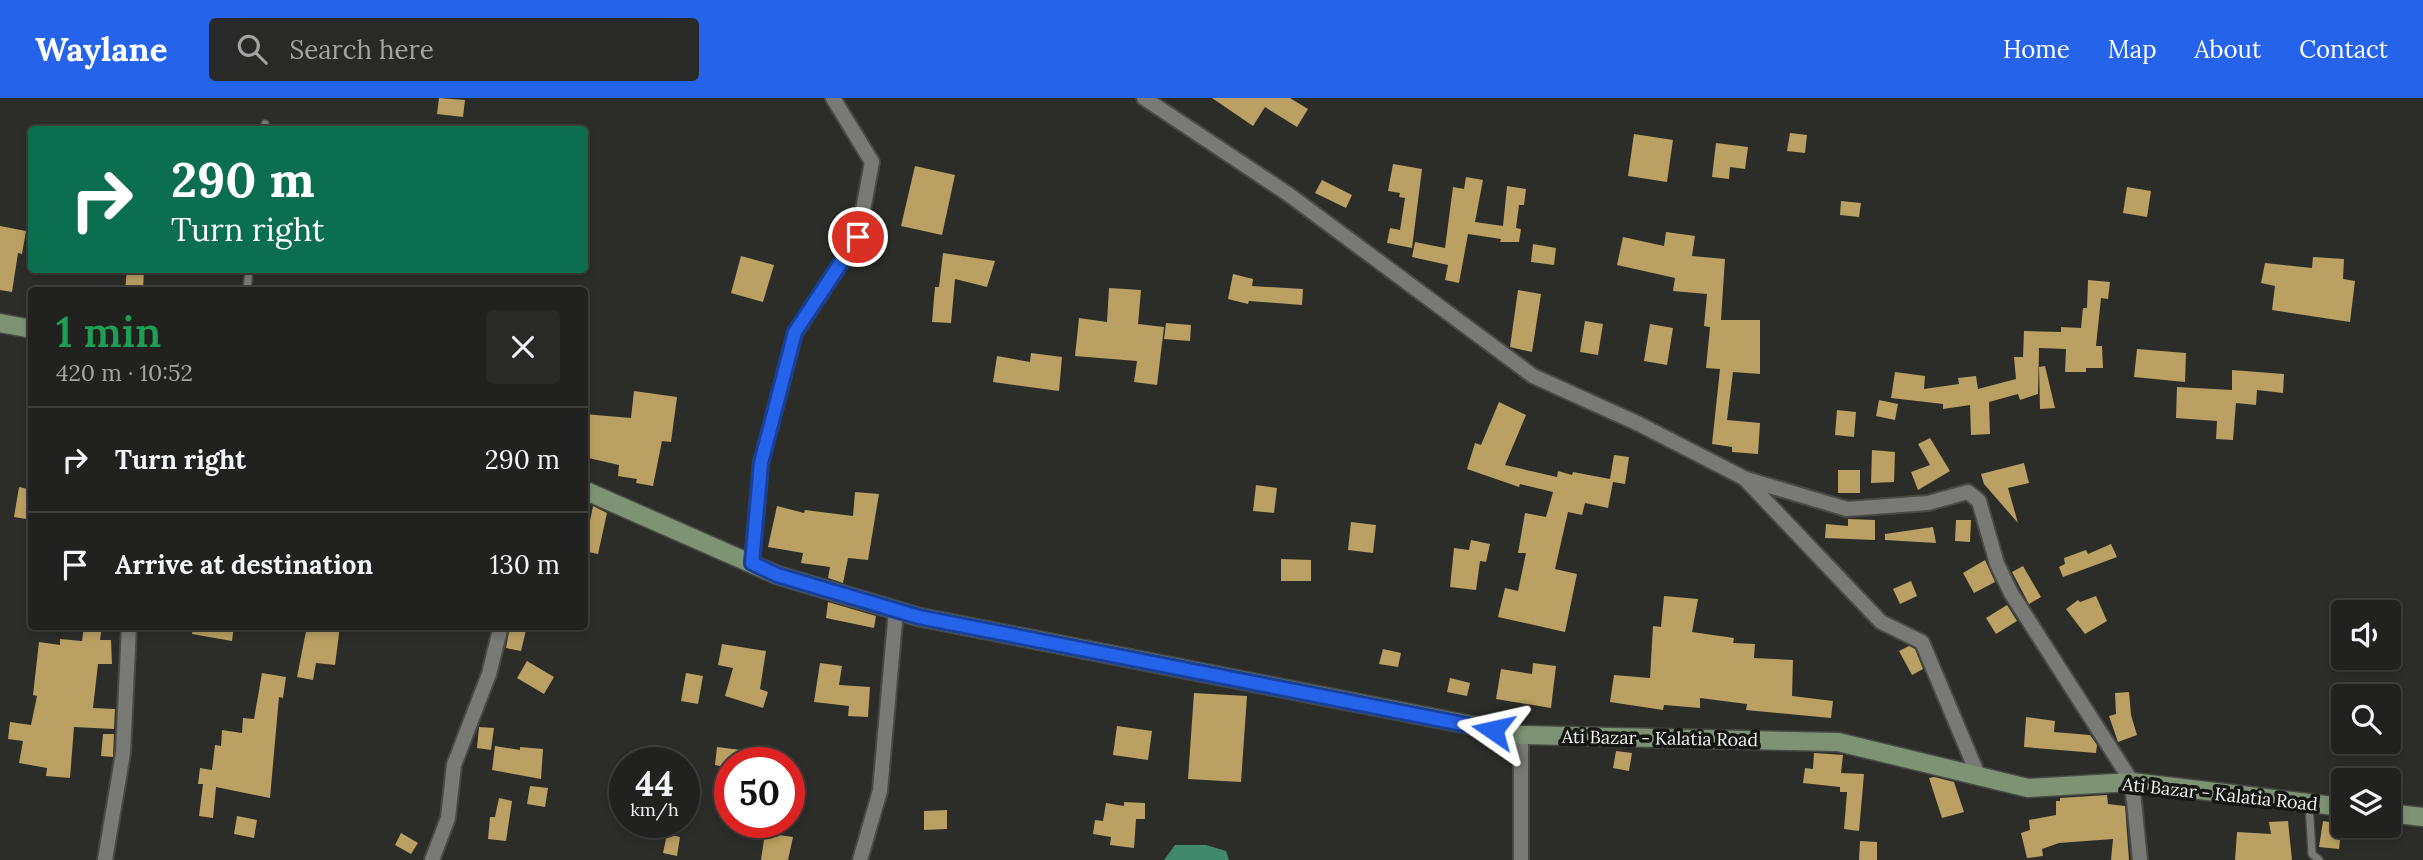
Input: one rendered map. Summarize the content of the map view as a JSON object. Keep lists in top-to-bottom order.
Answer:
{
  "streets": {
    "main road": ["Ati Bazar - Kalatia Road"]
  },
  "page": {
    "header": "Waylane",
    "search": "Search here",
    "nav": [
      "Home",
      "Map",
      "About",
      "Contact"
    ],
    "turn": ["290 m", "Turn right"],
    "heading": ["1 min", "420 m · 10:52"],
    "list": [
      {
        "name": "Turn right",
        "value": "290 m"
      },
      {
        "name": "Arrive at destination",
        "value": "130 m"
      }
    ],
    "speed": "44 km/h",
    "limit": "50"
  }
}
